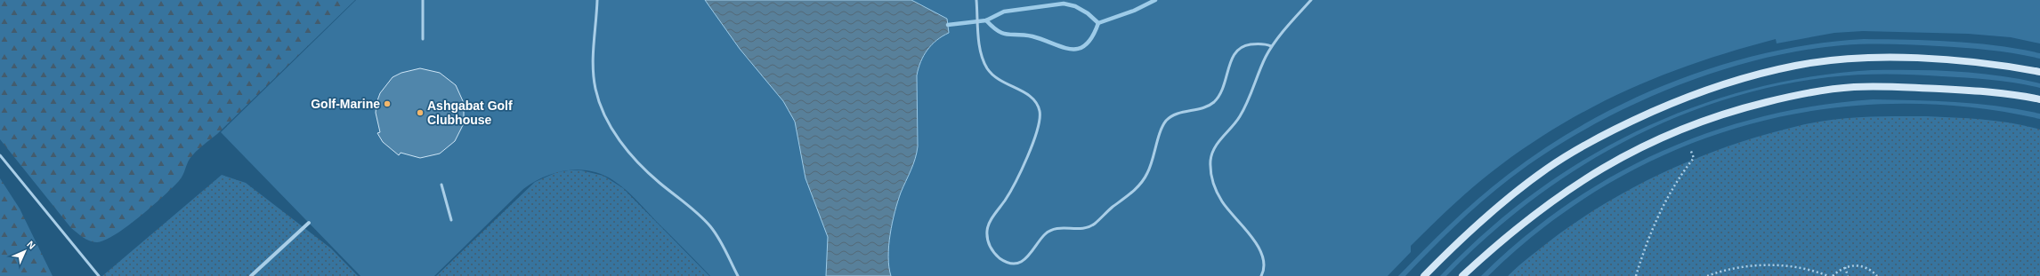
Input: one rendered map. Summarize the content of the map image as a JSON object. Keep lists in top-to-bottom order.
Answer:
{
  "places": ["Golf-Marine", "Ashgabat Golf Clubhouse"],
  "north": "top right"
}
